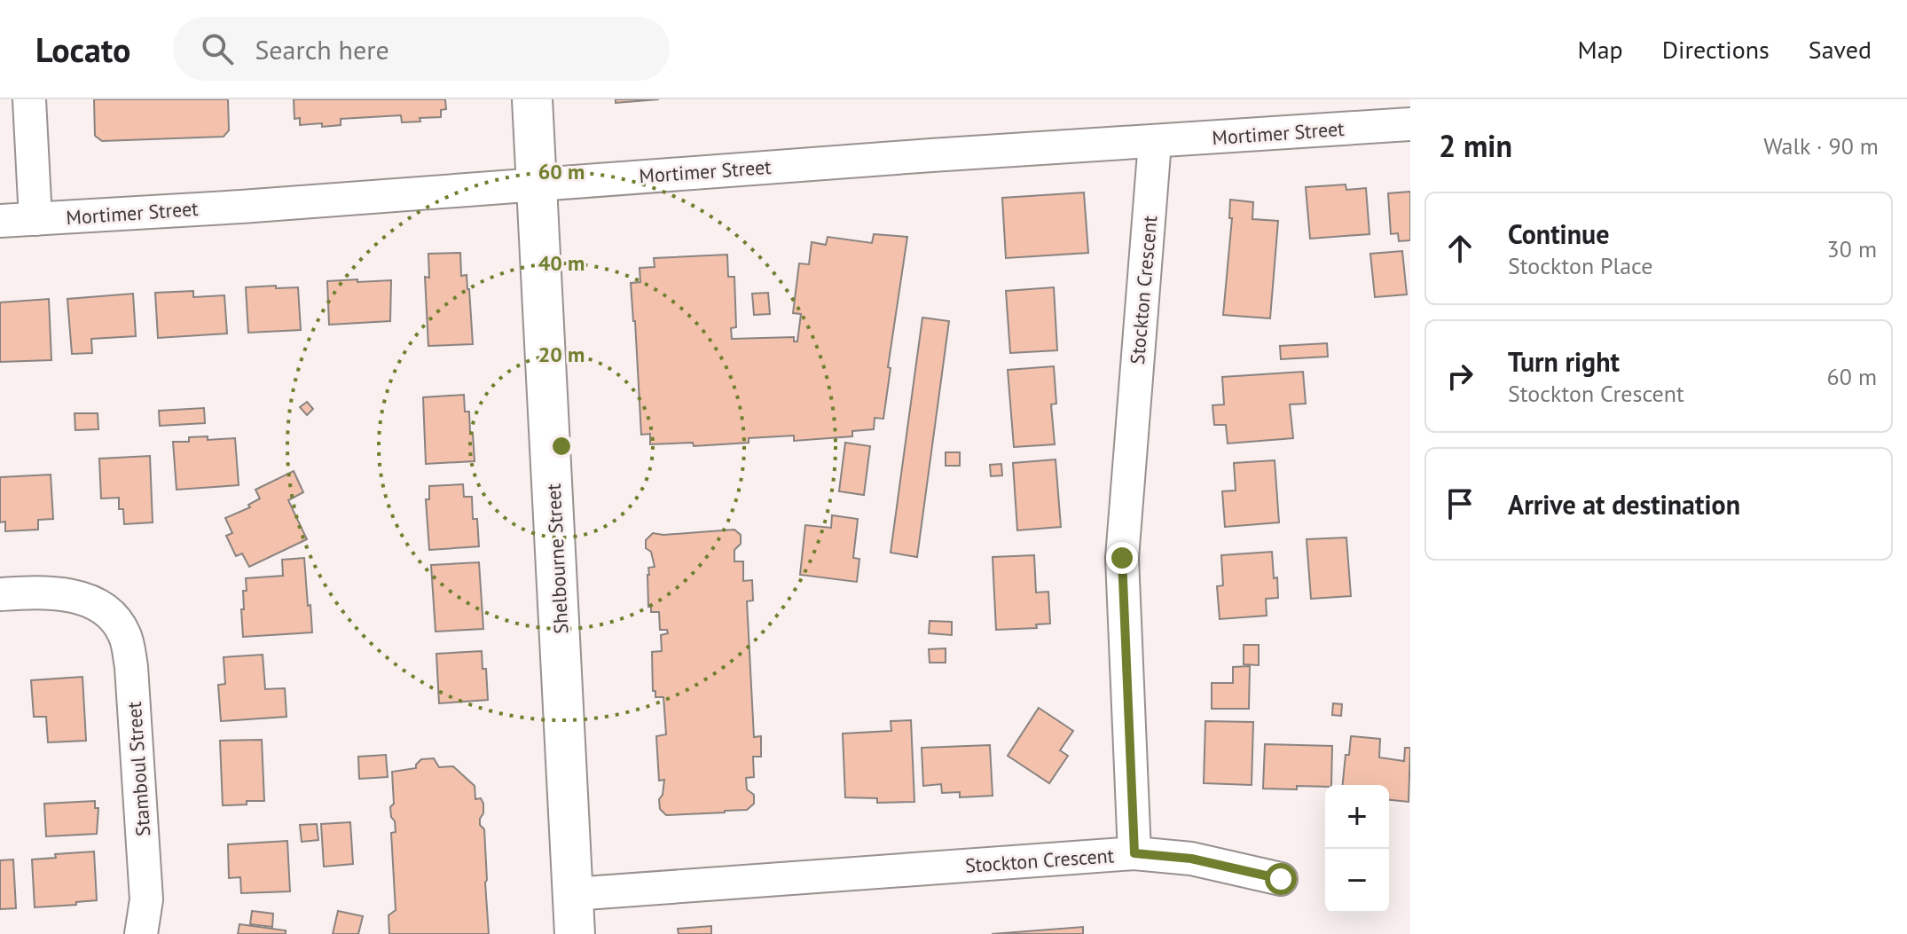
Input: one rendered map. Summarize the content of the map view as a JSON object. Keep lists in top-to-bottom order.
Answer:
{
  "streets": {
    "main road": ["Shelbourne Street"],
    "street": ["Mortimer Street", "Stockton Crescent", "Stamboul Street"]
  },
  "crossings": [
    ["Mortimer Street", "Stockton Crescent"],
    ["Mortimer Street", "Shelbourne Street"],
    ["Stockton Crescent", "Shelbourne Street"]
  ],
  "page": {
    "header": "Locato",
    "search": "Search here",
    "nav": ["Map", "Directions", "Saved"],
    "heading": ["2 min", "Walk · 90 m"],
    "list": [
      ["Continue", "Stockton Place", "30 m"],
      ["Turn right", "Stockton Crescent", "60 m"],
      "Arrive at destination"
    ],
    "map_buttons": ["+", "−"]
  },
  "rings": ["60 m", "40 m", "20 m"]
}
